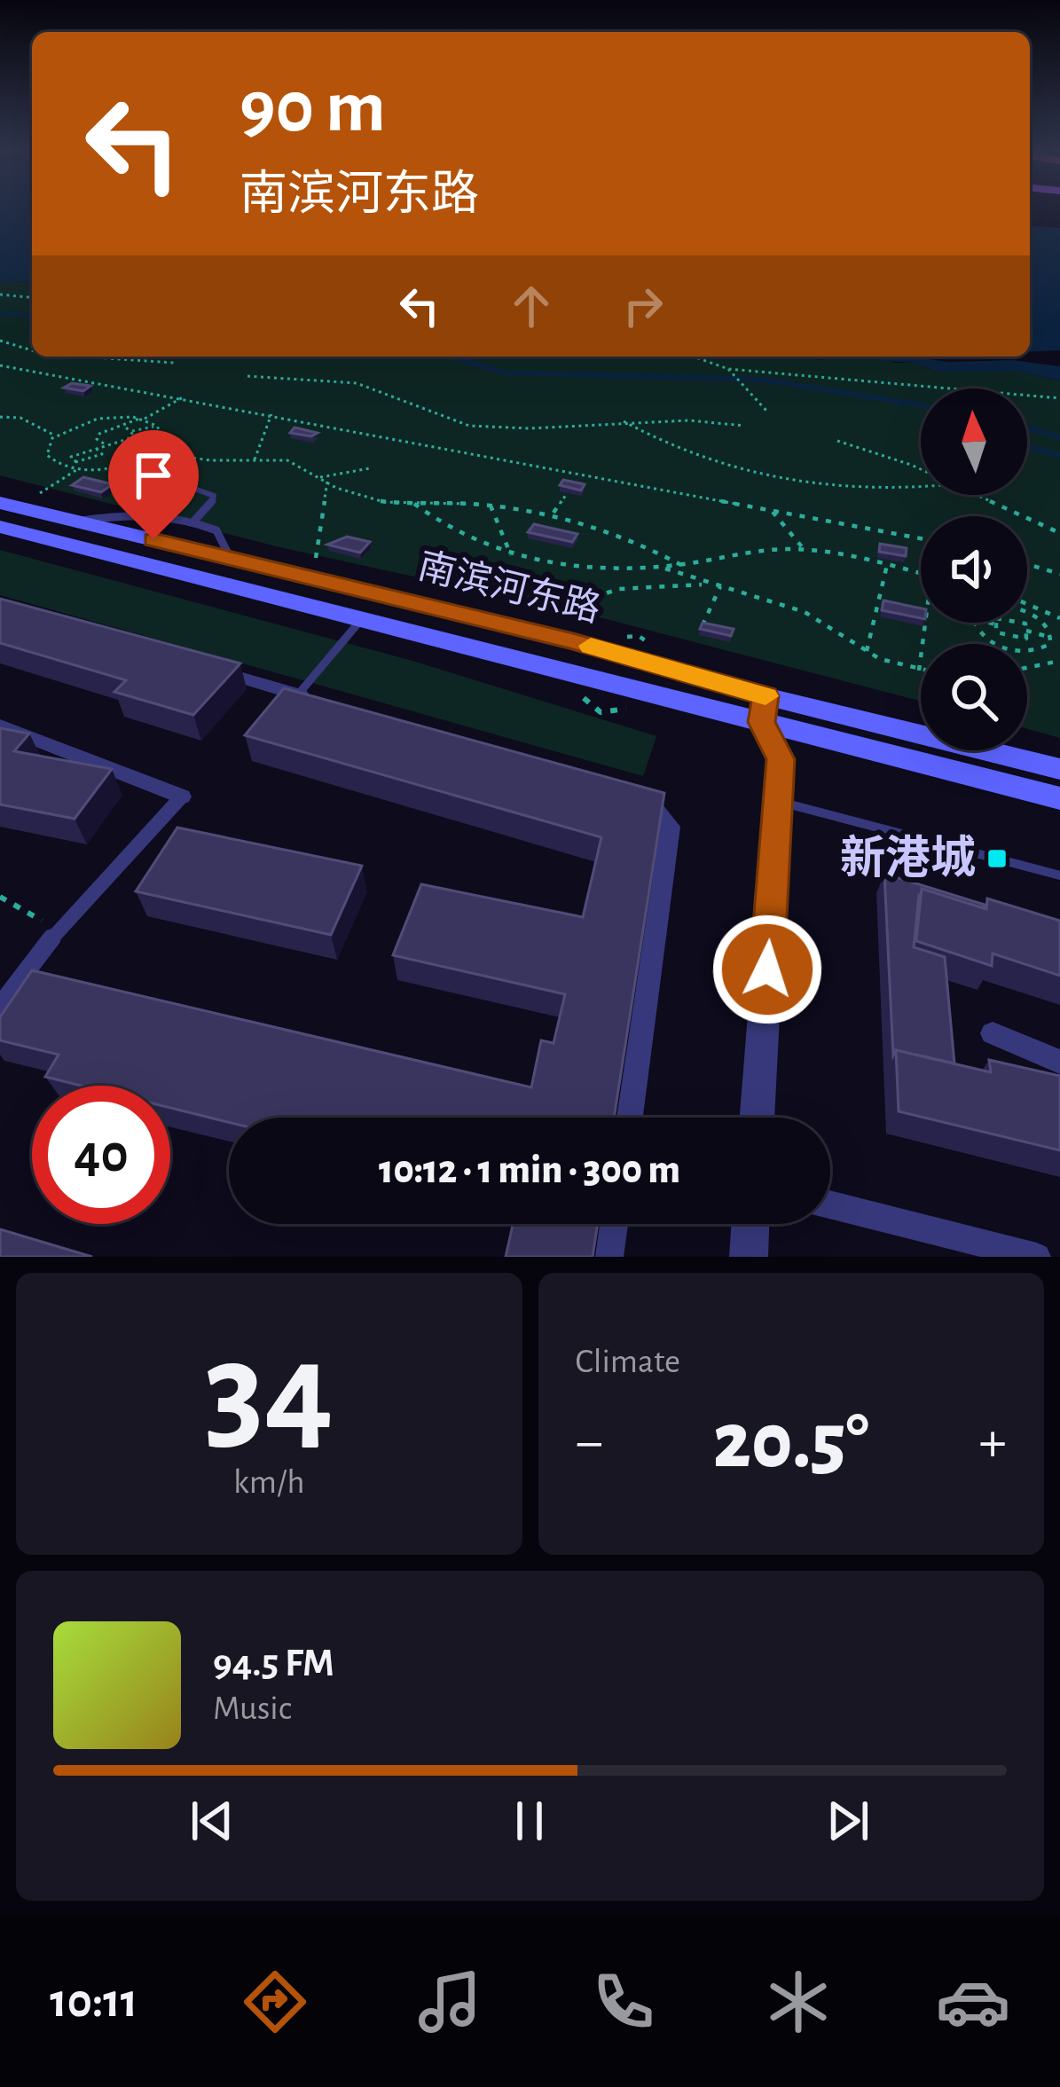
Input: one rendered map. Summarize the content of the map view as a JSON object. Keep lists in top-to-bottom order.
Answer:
{
  "streets": {
    "main road": ["南滨河东路"]
  },
  "places": {
    "transit": ["新港城"]
  },
  "north": "top",
  "page": {
    "turn": ["90 m", "南滨河东路"],
    "limit": "40",
    "trip": "10:12 · 1 min · 300 m",
    "tile": [
      ["34", "km/h"],
      "Climate"
    ],
    "heat": ["−", "20.5°", "+"],
    "song": ["94.5 FM", "Music"],
    "tabs": "10:11"
  }
}
